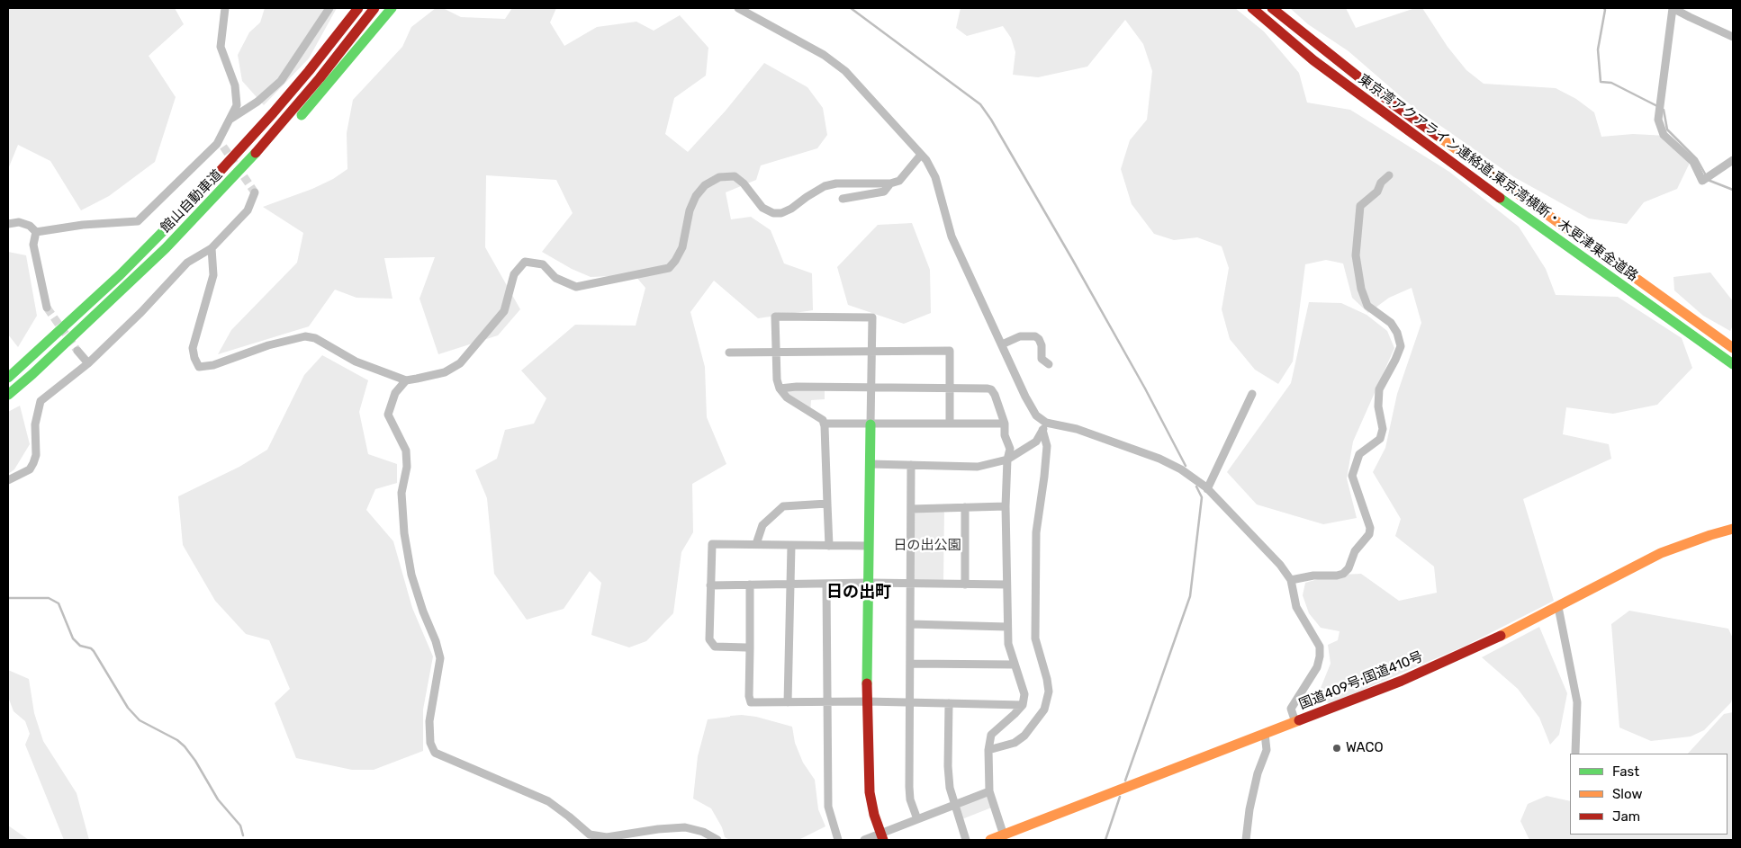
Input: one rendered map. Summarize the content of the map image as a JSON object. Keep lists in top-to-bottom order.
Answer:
{
  "streets": {
    "main road": ["東京湾アクアライン連絡道;東京湾横断・木更津東金道路", "館山自動車道", "国道409号;国道410号"]
  },
  "districts": ["日の出町"],
  "parks": ["日の出公園"],
  "places": ["WACO"],
  "legend": ["Fast", "Slow", "Jam"]
}
